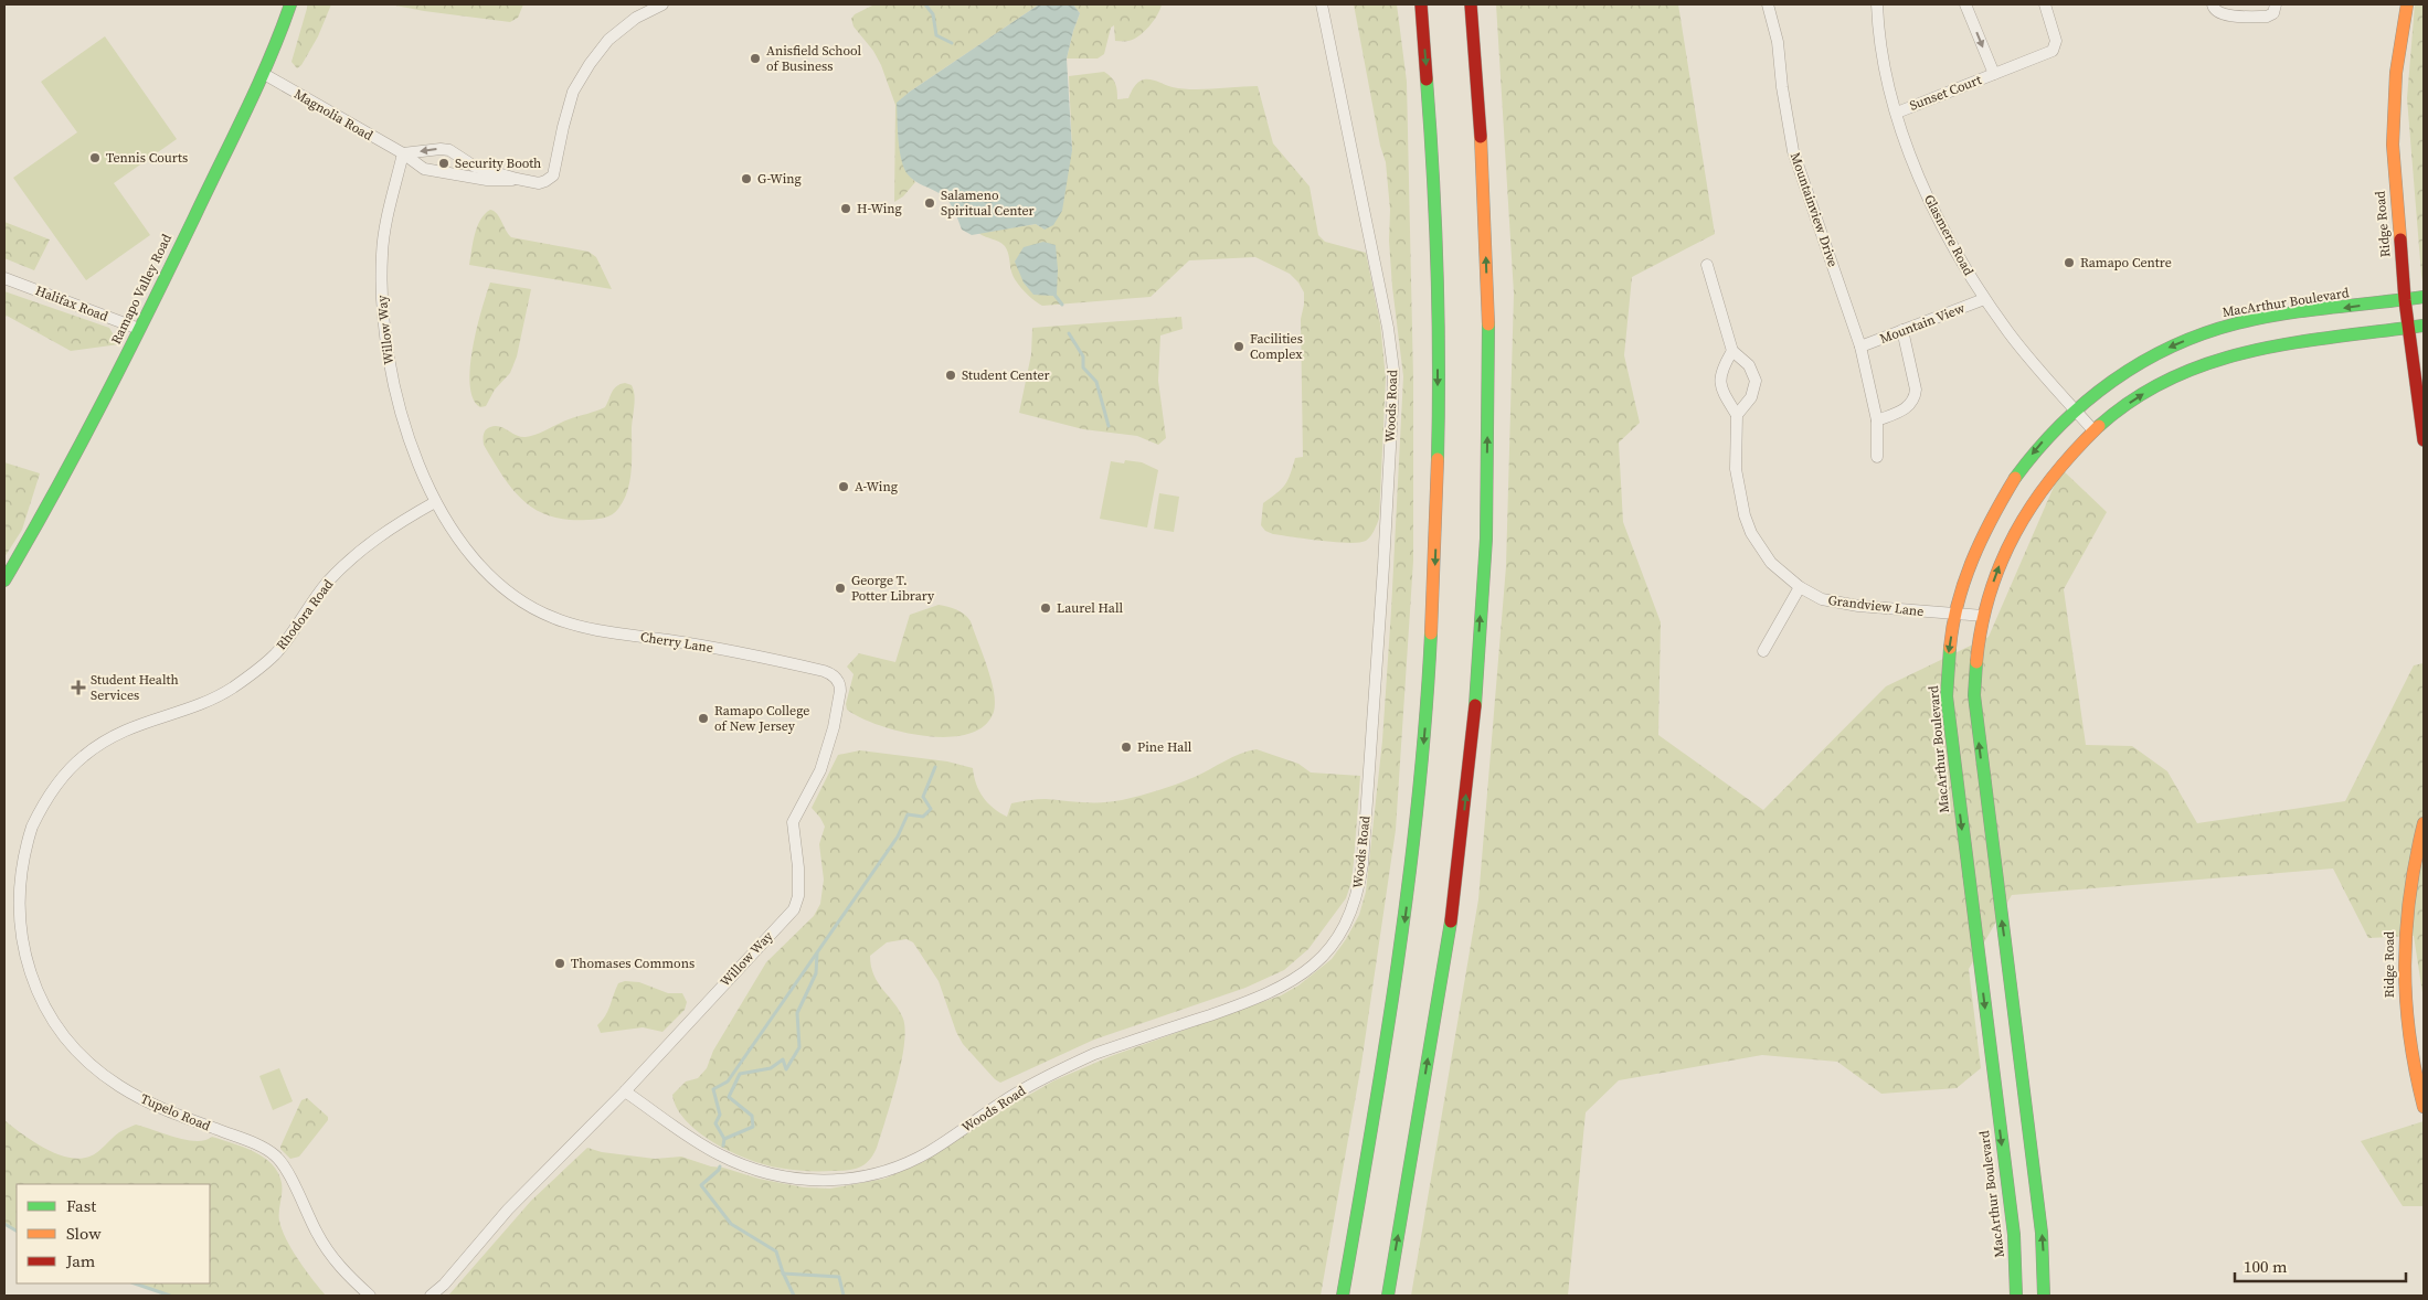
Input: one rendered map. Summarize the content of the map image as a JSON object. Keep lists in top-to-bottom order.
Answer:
{
  "streets": {
    "main road": ["Ridge Road", "Ramapo Valley Road", "MacArthur Boulevard"],
    "street": [
      "Sunset Court",
      "Magnolia Road",
      "Mountainview Drive",
      "Glasmere Road",
      "Halifax Road",
      "Mountain View",
      "Willow Way",
      "Woods Road",
      "Grandview Lane",
      "Rhodora Road",
      "Cherry Lane",
      "Tupelo Road"
    ]
  },
  "crossings": [
    ["Sunset Court", "Glasmere Road"],
    ["Magnolia Road", "Ramapo Valley Road"],
    ["Magnolia Road", "Willow Way"],
    ["Mountainview Drive", "Mountain View"],
    ["Ridge Road", "MacArthur Boulevard"],
    ["Glasmere Road", "MacArthur Boulevard"],
    ["Glasmere Road", "Mountain View"],
    ["Ramapo Valley Road", "Halifax Road"],
    ["MacArthur Boulevard", "Grandview Lane"],
    ["Willow Way", "Woods Road"],
    ["Willow Way", "Rhodora Road"],
    ["Willow Way", "Cherry Lane"],
    ["Rhodora Road", "Cherry Lane"],
    ["Rhodora Road", "Tupelo Road"]
  ],
  "one_way": ["MacArthur Boulevard"],
  "places": {
    "other": [
      "Anisfield School of Business",
      "Tennis Courts",
      "Security Booth",
      "G-Wing",
      "Salameno Spiritual Center",
      "H-Wing",
      "Ramapo Centre",
      "Facilities Complex",
      "Student Center",
      "A-Wing",
      "George T. Potter Library",
      "Laurel Hall",
      "Ramapo College of New Jersey",
      "Pine Hall",
      "Thomases Commons"
    ],
    "health": ["Student Health Services"]
  },
  "legend": ["Fast", "Slow", "Jam"],
  "scale_bar": "100 m"
}
